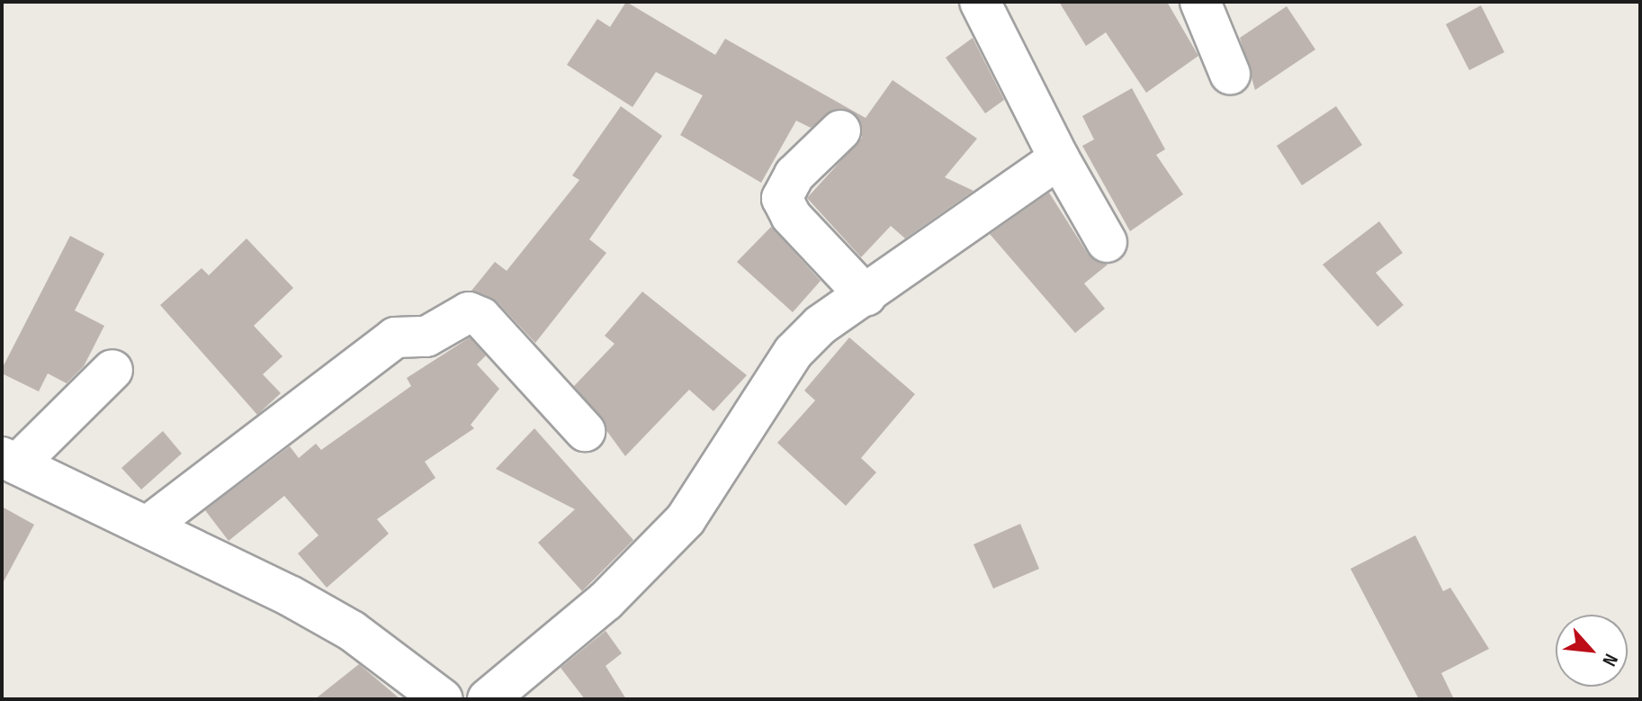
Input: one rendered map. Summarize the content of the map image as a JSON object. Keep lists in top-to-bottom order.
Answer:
{
  "north": "bottom right"
}
